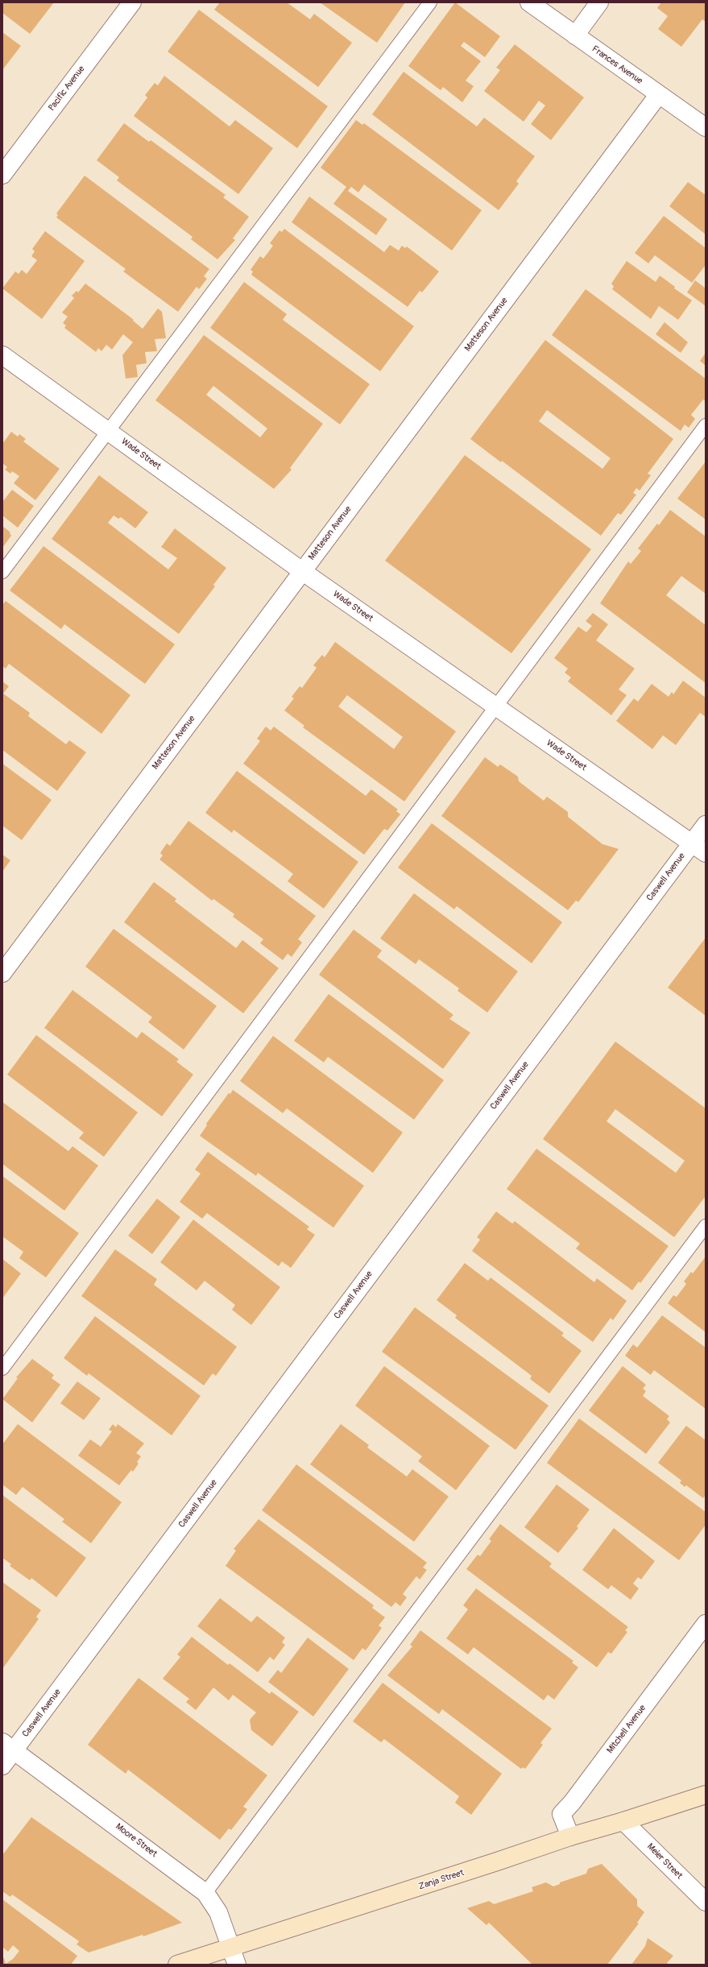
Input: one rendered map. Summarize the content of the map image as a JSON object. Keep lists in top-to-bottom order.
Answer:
{
  "streets": {
    "street": [
      "Frances Avenue",
      "Pacific Avenue",
      "Matteson Avenue",
      "Wade Street",
      "Caswell Avenue",
      "Mitchell Avenue",
      "Moore Street",
      "Meier Street",
      "Zanja Street"
    ]
  },
  "crossings": [
    ["Frances Avenue", "Matteson Avenue"],
    ["Matteson Avenue", "Wade Street"],
    ["Wade Street", "Caswell Avenue"],
    ["Caswell Avenue", "Moore Street"],
    ["Mitchell Avenue", "Zanja Street"],
    ["Moore Street", "Zanja Street"],
    ["Meier Street", "Zanja Street"]
  ]
}
